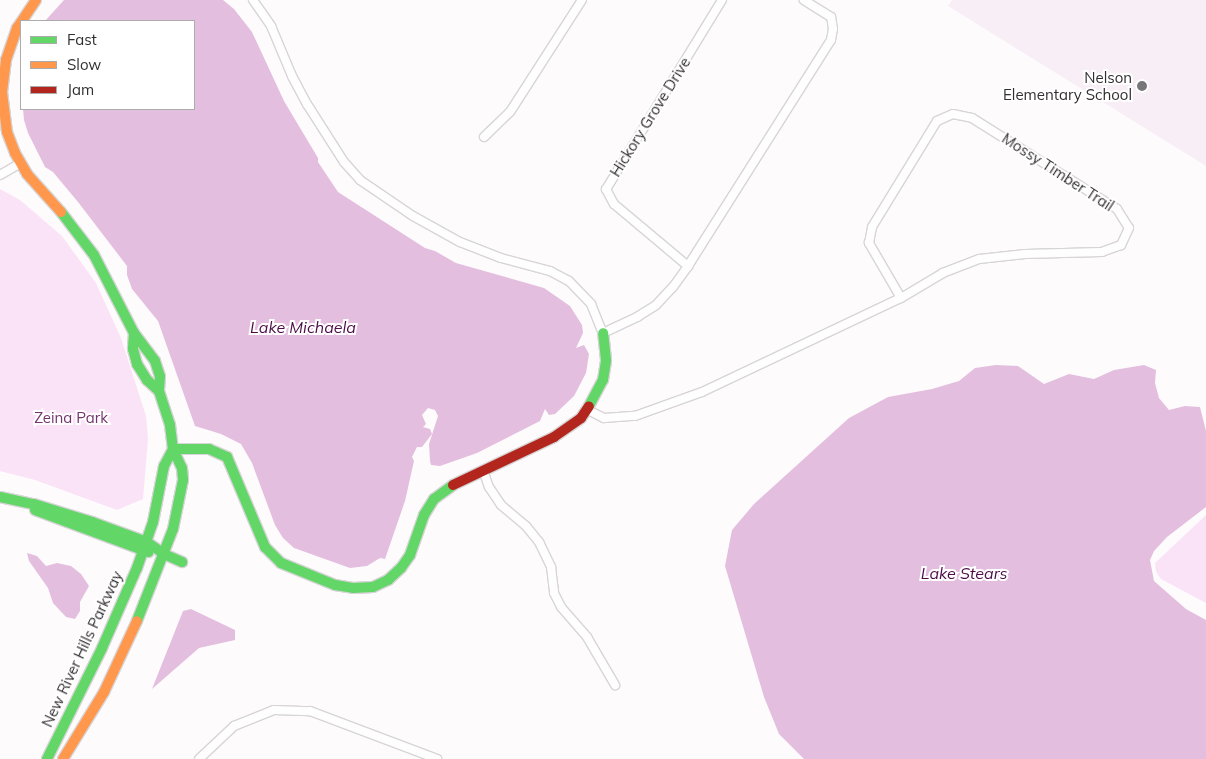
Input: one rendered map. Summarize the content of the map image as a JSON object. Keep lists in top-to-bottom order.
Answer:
{
  "streets": {
    "street": ["Hickory Grove Drive", "Mossy Timber Trail", "New River Hills Parkway"]
  },
  "water": ["Lake Michaela", "Lake Stears"],
  "parks": ["Zeina Park"],
  "places": ["Nelson Elementary School"],
  "legend": ["Fast", "Slow", "Jam"]
}
